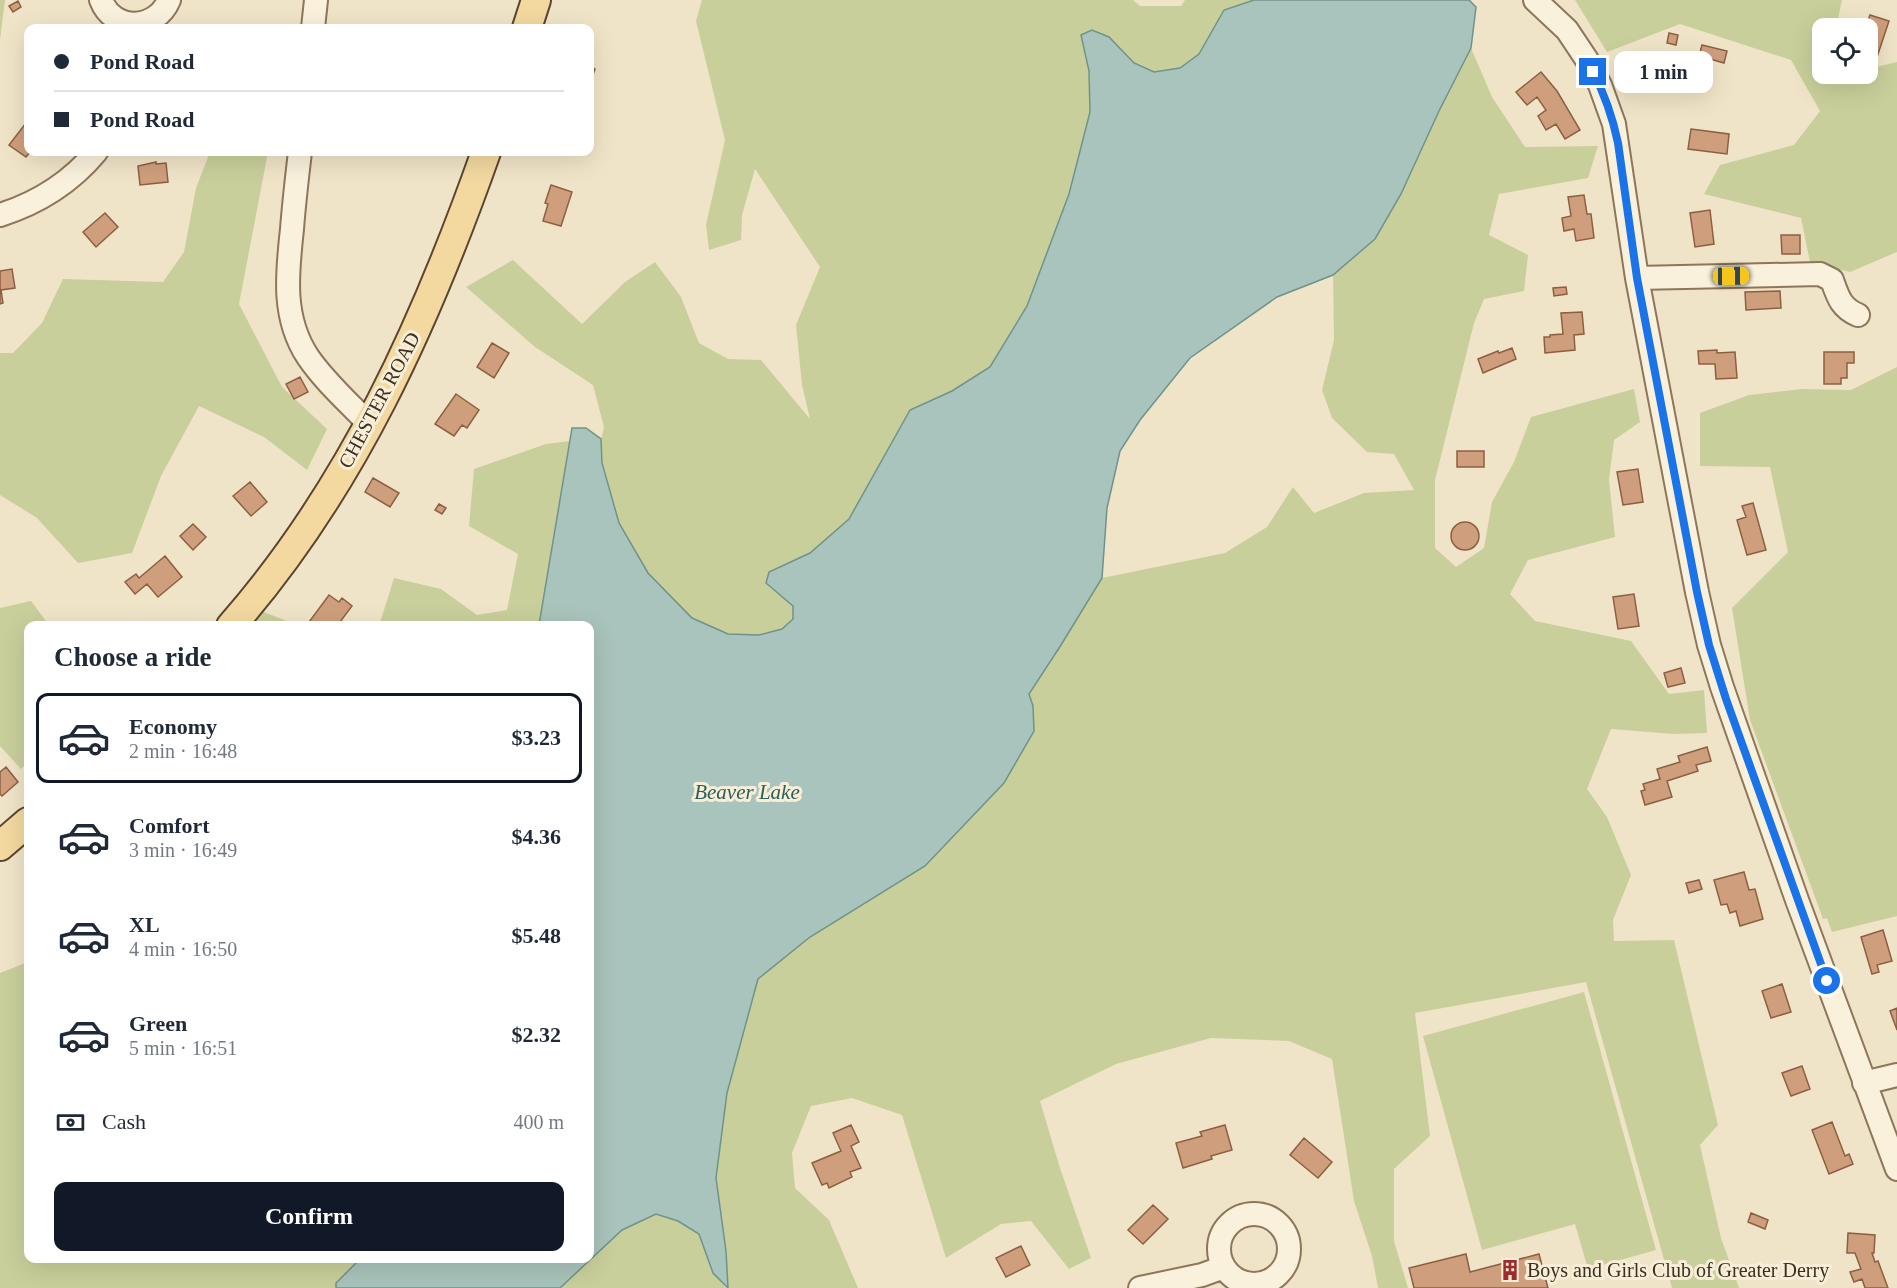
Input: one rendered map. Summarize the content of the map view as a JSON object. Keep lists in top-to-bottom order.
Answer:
{
  "streets": {
    "main road": ["CHESTER ROAD"]
  },
  "water": ["Beaver Lake"],
  "places": {
    "building": ["Boys and Girls Club of Greater Derry"]
  },
  "page": {
    "banner": ["Pond Road", "Pond Road"],
    "bubble": "1 min",
    "heading": "Choose a ride",
    "list": [
      {
        "name": "Economy",
        "note": "2 min · 16:48",
        "value": "$3.23"
      },
      {
        "name": "Comfort",
        "note": "3 min · 16:49",
        "value": "$4.36"
      },
      {
        "name": "XL",
        "note": "4 min · 16:50",
        "value": "$5.48"
      },
      {
        "name": "Green",
        "note": "5 min · 16:51",
        "value": "$2.32"
      }
    ],
    "pay": ["Cash", "400 m"],
    "buttons": "Confirm"
  }
}
